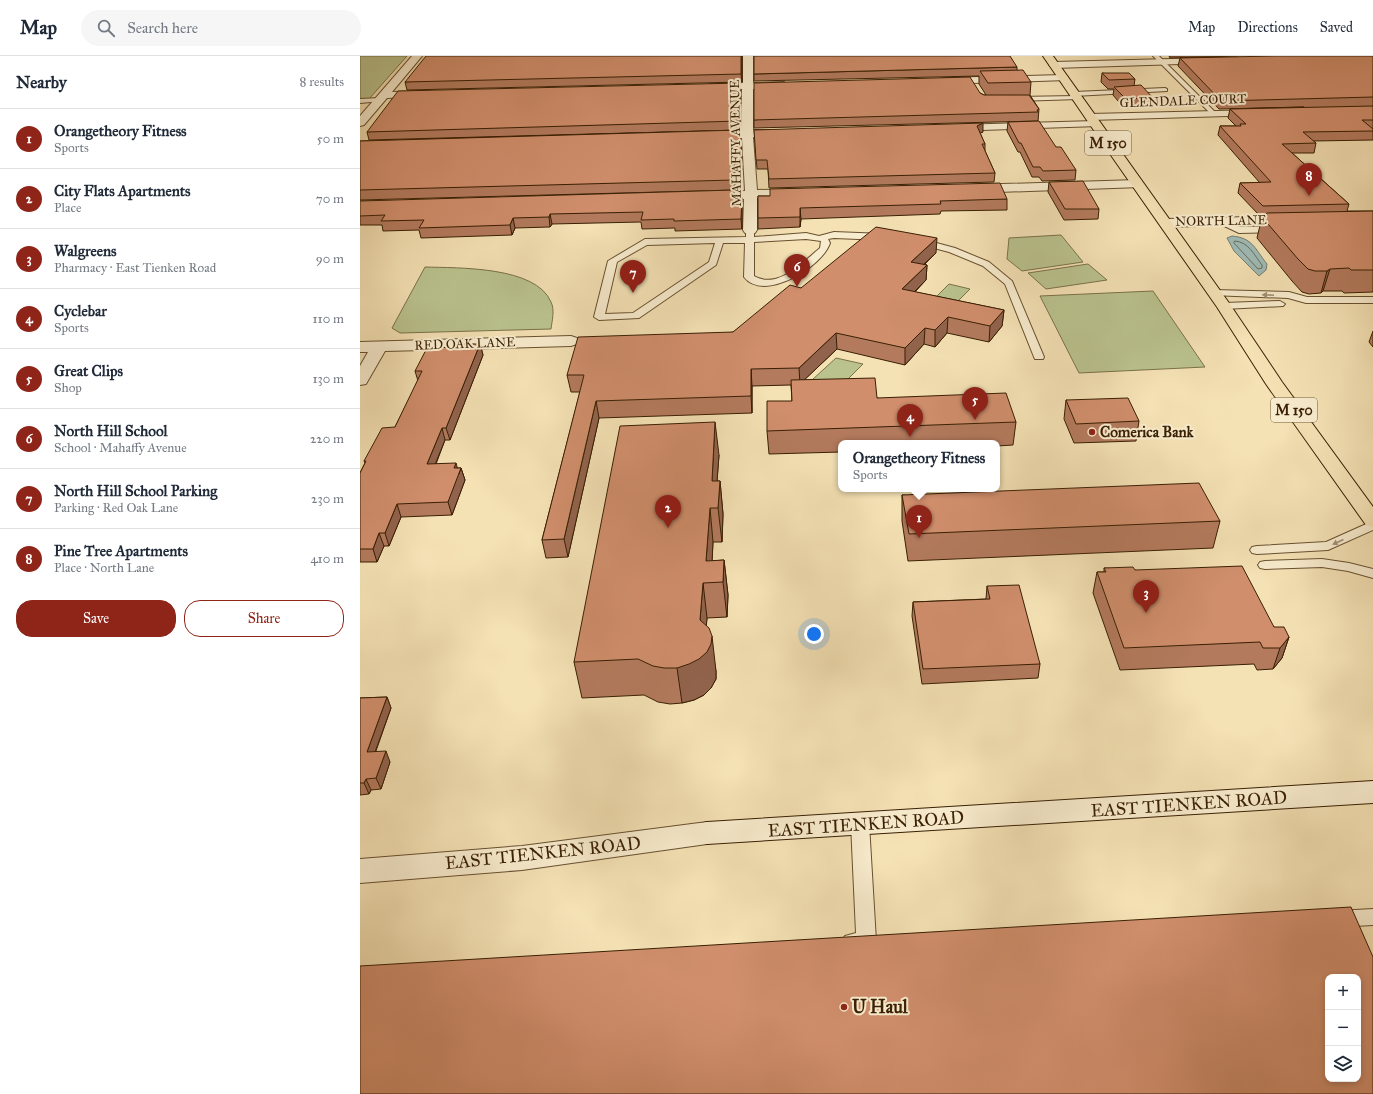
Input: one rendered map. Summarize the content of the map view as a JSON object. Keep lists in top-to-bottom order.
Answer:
{
  "streets": {
    "main road": ["M 150"],
    "street": [
      "GLENDALE COURT",
      "MAHAFFY AVENUE",
      "NORTH LANE",
      "RED OAK LANE",
      "EAST TIENKEN ROAD"
    ]
  },
  "crossings": [
    ["GLENDALE COURT", "M 150"],
    ["M 150", "NORTH LANE"]
  ],
  "places": ["Comerica Bank", "U Haul"],
  "page": {
    "header": "Map",
    "search": "Search here",
    "nav": ["Map", "Directions", "Saved"],
    "heading": ["Nearby", "8 results"],
    "list": [
      {
        "mark": "1",
        "name": "Orangetheory Fitness",
        "note": "Sports",
        "value": "50 m"
      },
      {
        "mark": "2",
        "name": "City Flats Apartments",
        "note": "Place",
        "value": "70 m"
      },
      {
        "mark": "3",
        "name": "Walgreens",
        "note": "Pharmacy · East Tienken Road",
        "value": "90 m"
      },
      {
        "mark": "4",
        "name": "Cyclebar",
        "note": "Sports",
        "value": "110 m"
      },
      {
        "mark": "5",
        "name": "Great Clips",
        "note": "Shop",
        "value": "130 m"
      },
      {
        "mark": "6",
        "name": "North Hill School",
        "note": "School · Mahaffy Avenue",
        "value": "220 m"
      },
      {
        "mark": "7",
        "name": "North Hill School Parking",
        "note": "Parking · Red Oak Lane",
        "value": "230 m"
      },
      {
        "mark": "8",
        "name": "Pine Tree Apartments",
        "note": "Place · North Lane",
        "value": "410 m"
      }
    ],
    "pins": [
      "8",
      "6",
      "7",
      "5",
      "4",
      "2",
      "1",
      "3"
    ],
    "popup": ["Orangetheory Fitness", "Sports"],
    "buttons": ["Save", "Share"],
    "map_buttons": ["+", "−"]
  }
}
